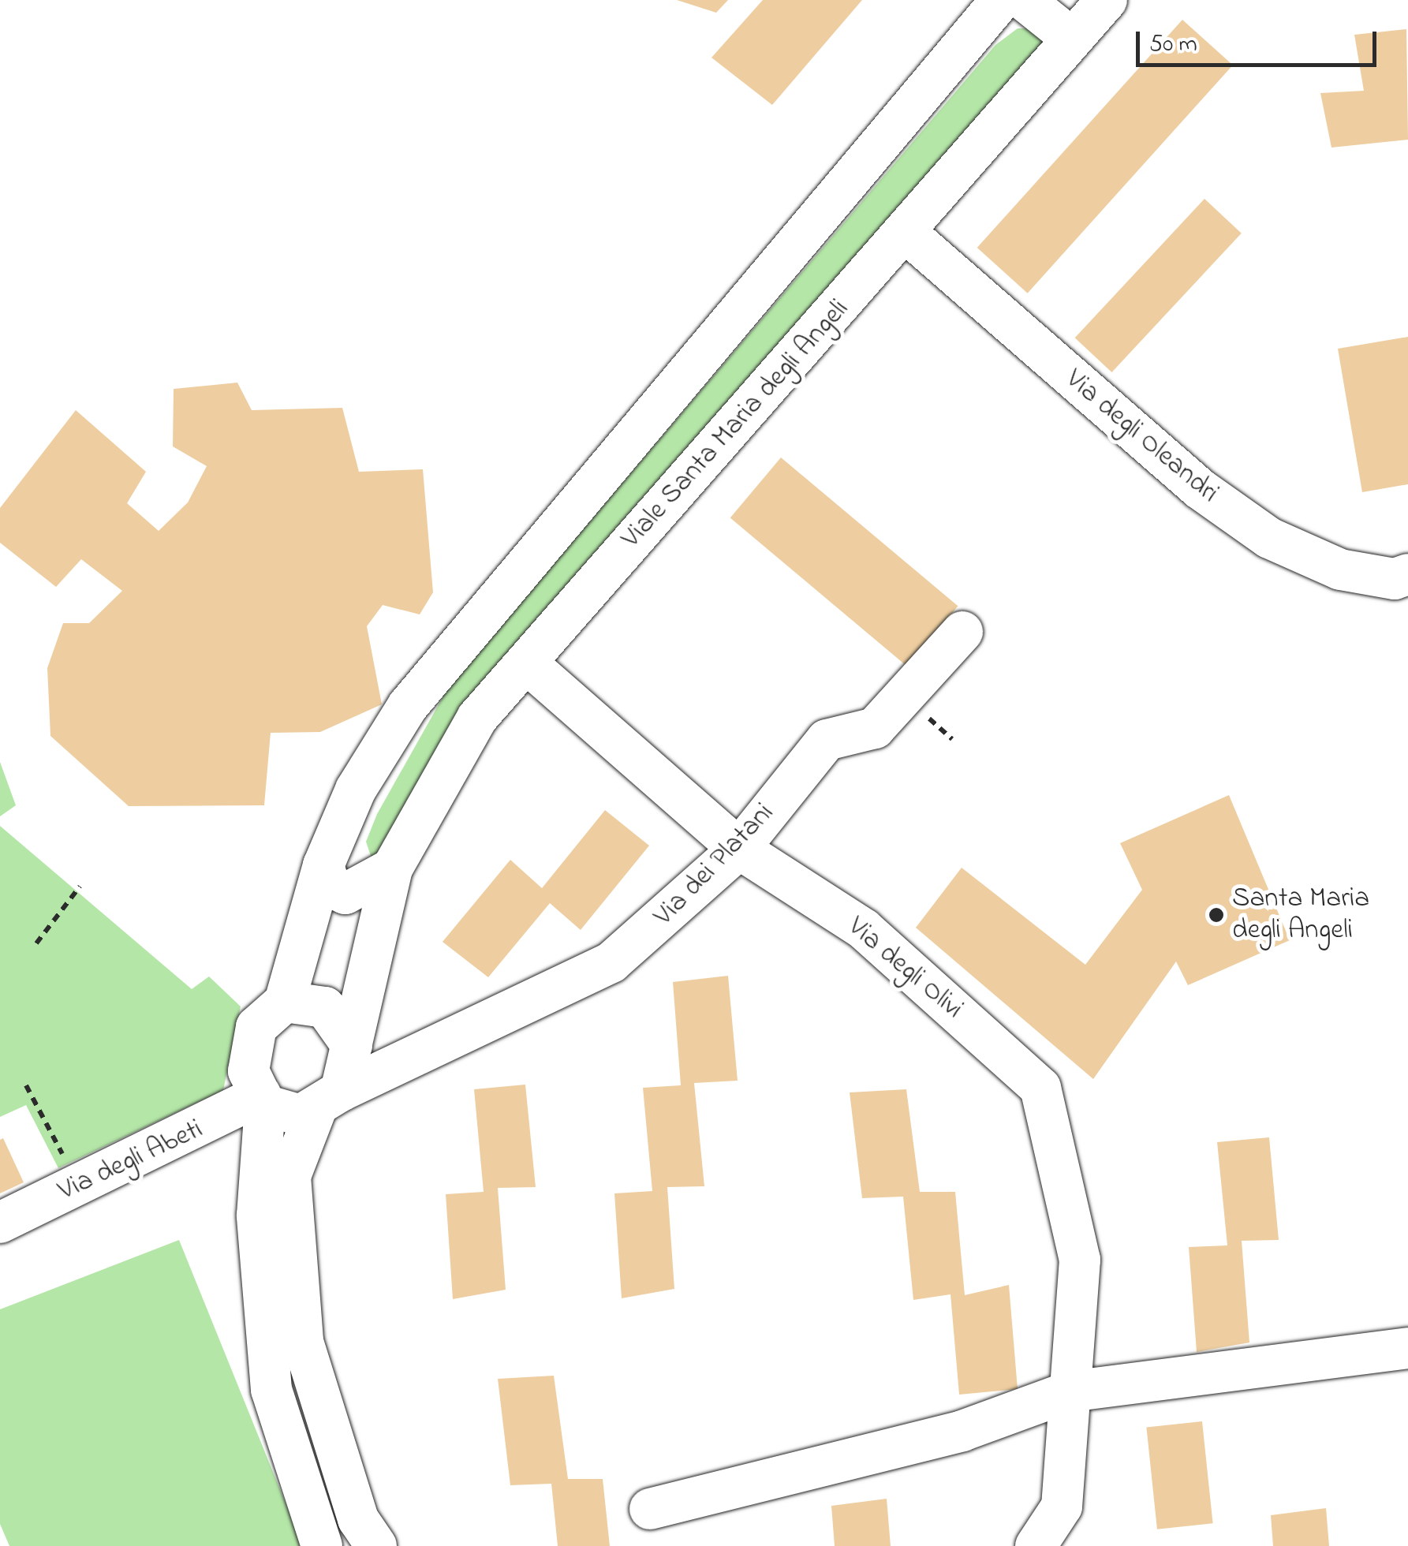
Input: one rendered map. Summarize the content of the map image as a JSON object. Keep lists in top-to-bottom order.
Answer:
{
  "streets": {
    "street": [
      "Viale Santa Maria degli Angeli",
      "Via degli Oleandri",
      "Via dei Platani",
      "Via degli Olivi",
      "Via degli Abeti"
    ]
  },
  "crossings": [
    ["Viale Santa Maria degli Angeli", "Via degli Oleandri"],
    ["Viale Santa Maria degli Angeli", "Via dei Platani"],
    ["Viale Santa Maria degli Angeli", "Via degli Olivi"],
    ["Viale Santa Maria degli Angeli", "Via degli Abeti"],
    ["Via dei Platani", "Via degli Olivi"],
    ["Via dei Platani", "Via degli Abeti"]
  ],
  "places": ["Santa Maria degli Angeli"],
  "scale_bar": "50 m"
}
